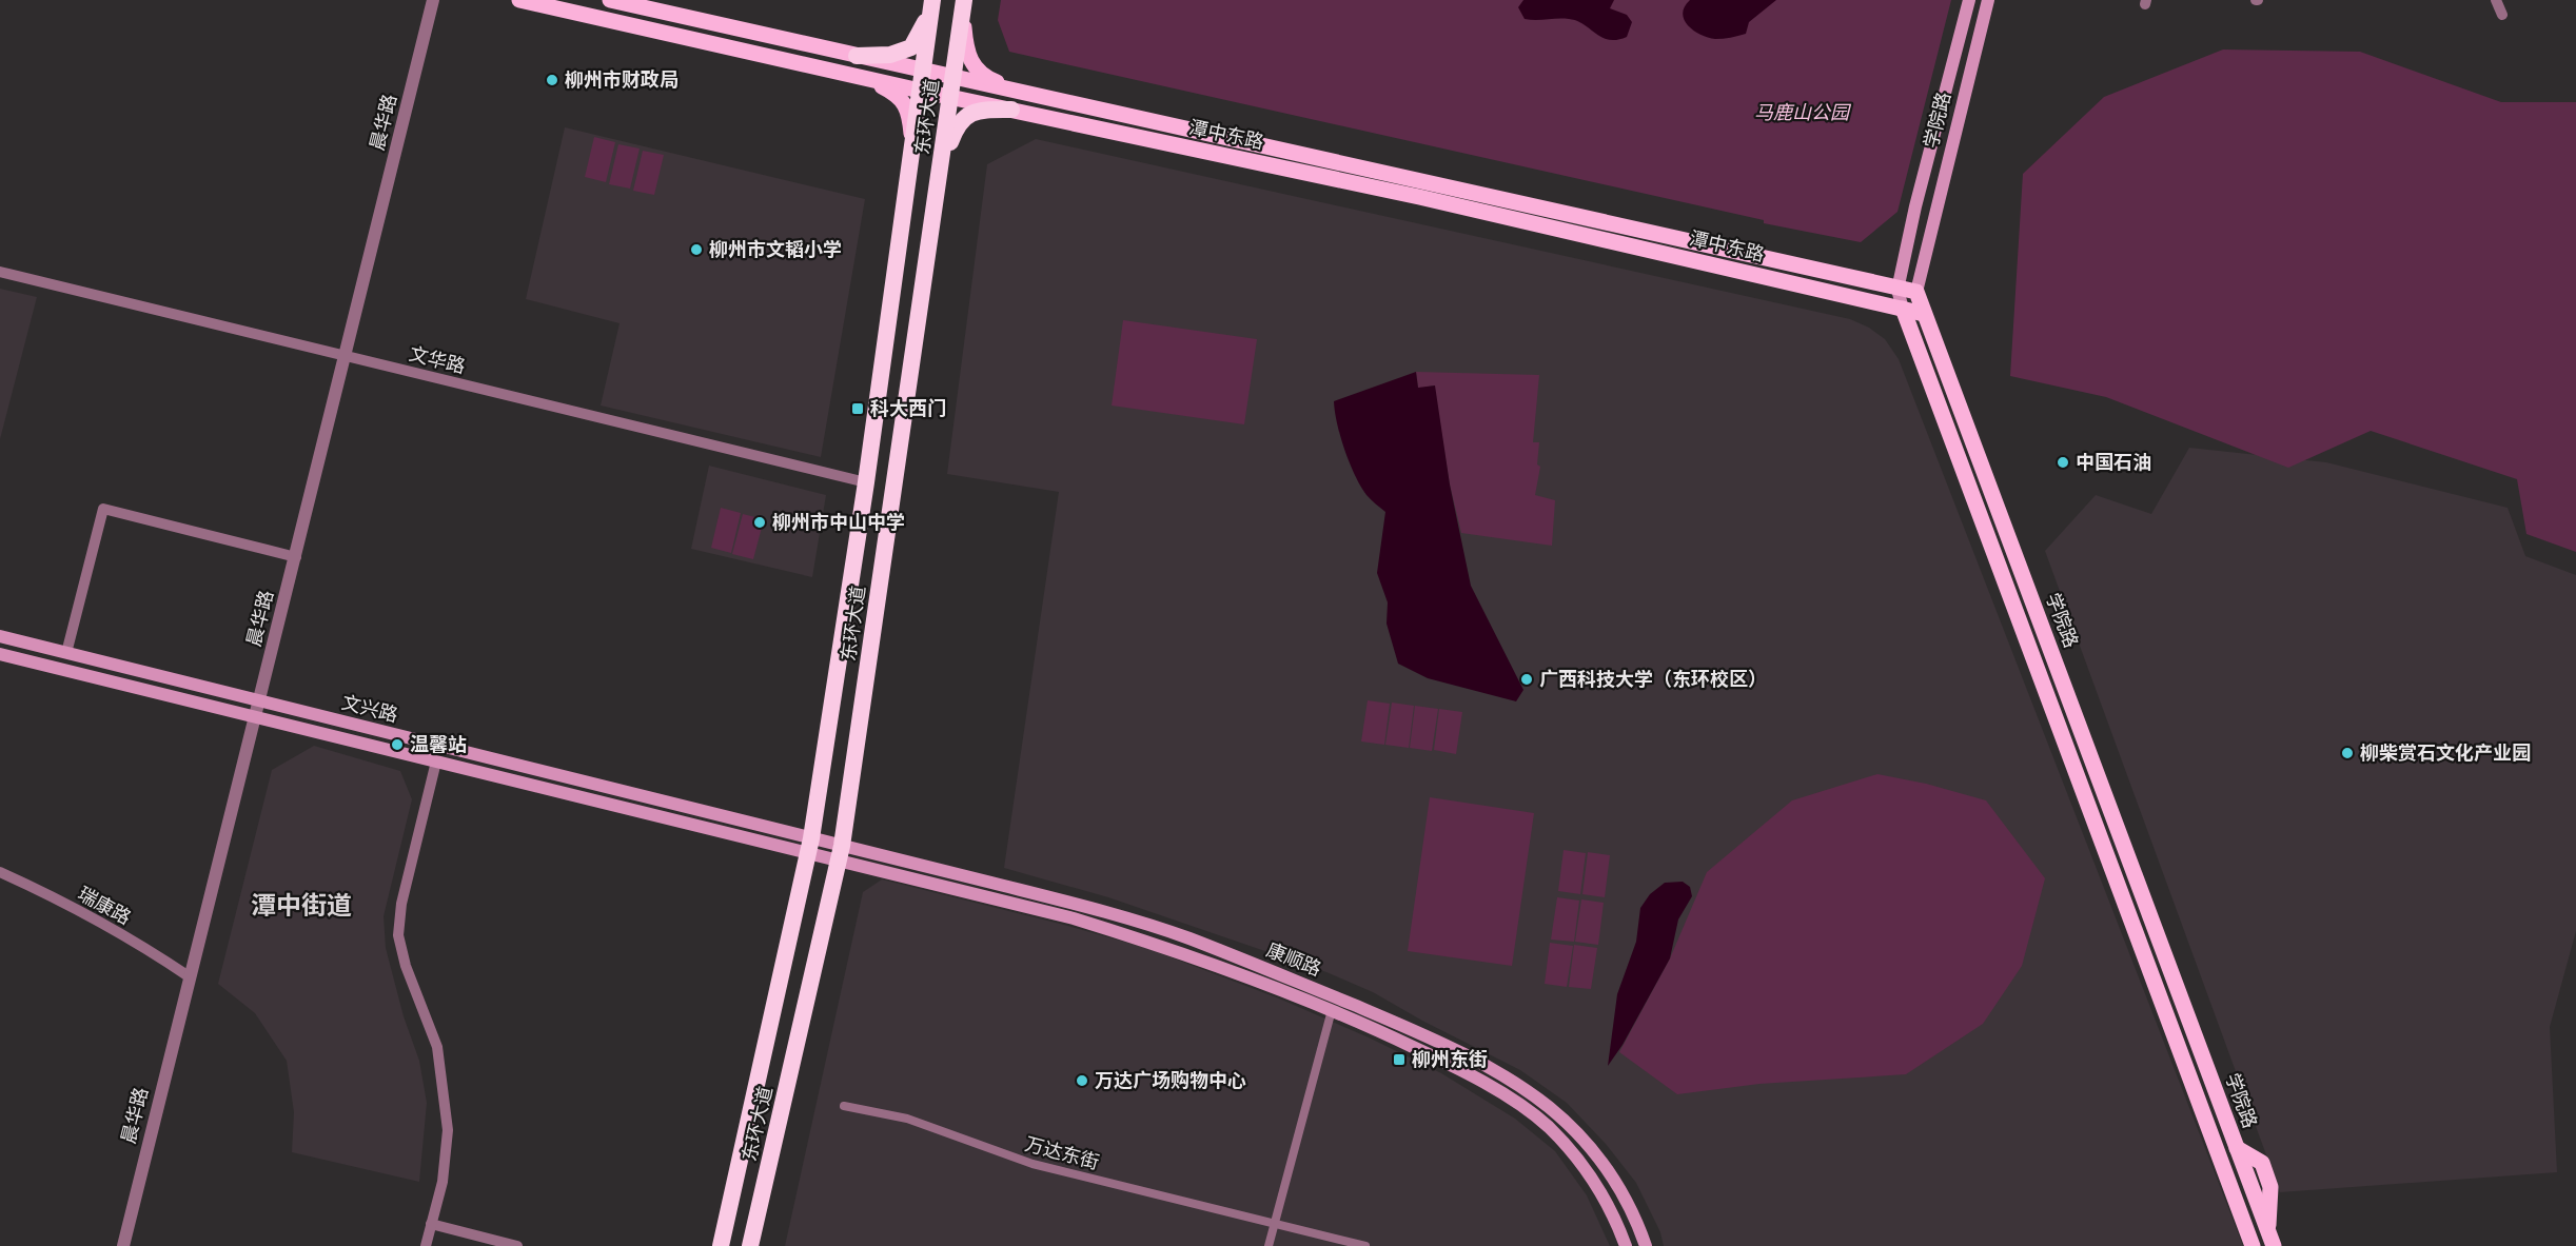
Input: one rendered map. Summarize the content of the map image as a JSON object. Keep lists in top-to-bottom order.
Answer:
{
  "streets": {
    "highway": ["东环大道"],
    "main road": [
      "学院路",
      "潭中东路",
      "文兴路",
      "康顺路"
    ],
    "street": [
      "晨华路",
      "文华路",
      "瑞康路",
      "万达东街"
    ]
  },
  "crossings": [
    ["东环大道", "潭中东路"],
    ["东环大道", "文华路"],
    ["东环大道", "文兴路"],
    ["东环大道", "康顺路"],
    ["学院路", "潭中东路"],
    ["晨华路", "文华路"],
    ["晨华路", "文兴路"],
    ["晨华路", "瑞康路"],
    ["文兴路", "康顺路"]
  ],
  "districts": ["潭中街道"],
  "parks": ["马鹿山公园"],
  "places": {
    "other": [
      "柳州市财政局",
      "柳州市文韬小学",
      "中国石油",
      "柳州市中山中学",
      "广西科技大学（东环校区）",
      "温馨站",
      "柳柴赏石文化产业园",
      "万达广场购物中心"
    ],
    "transit": ["科大西门", "柳州东街"]
  }
}
